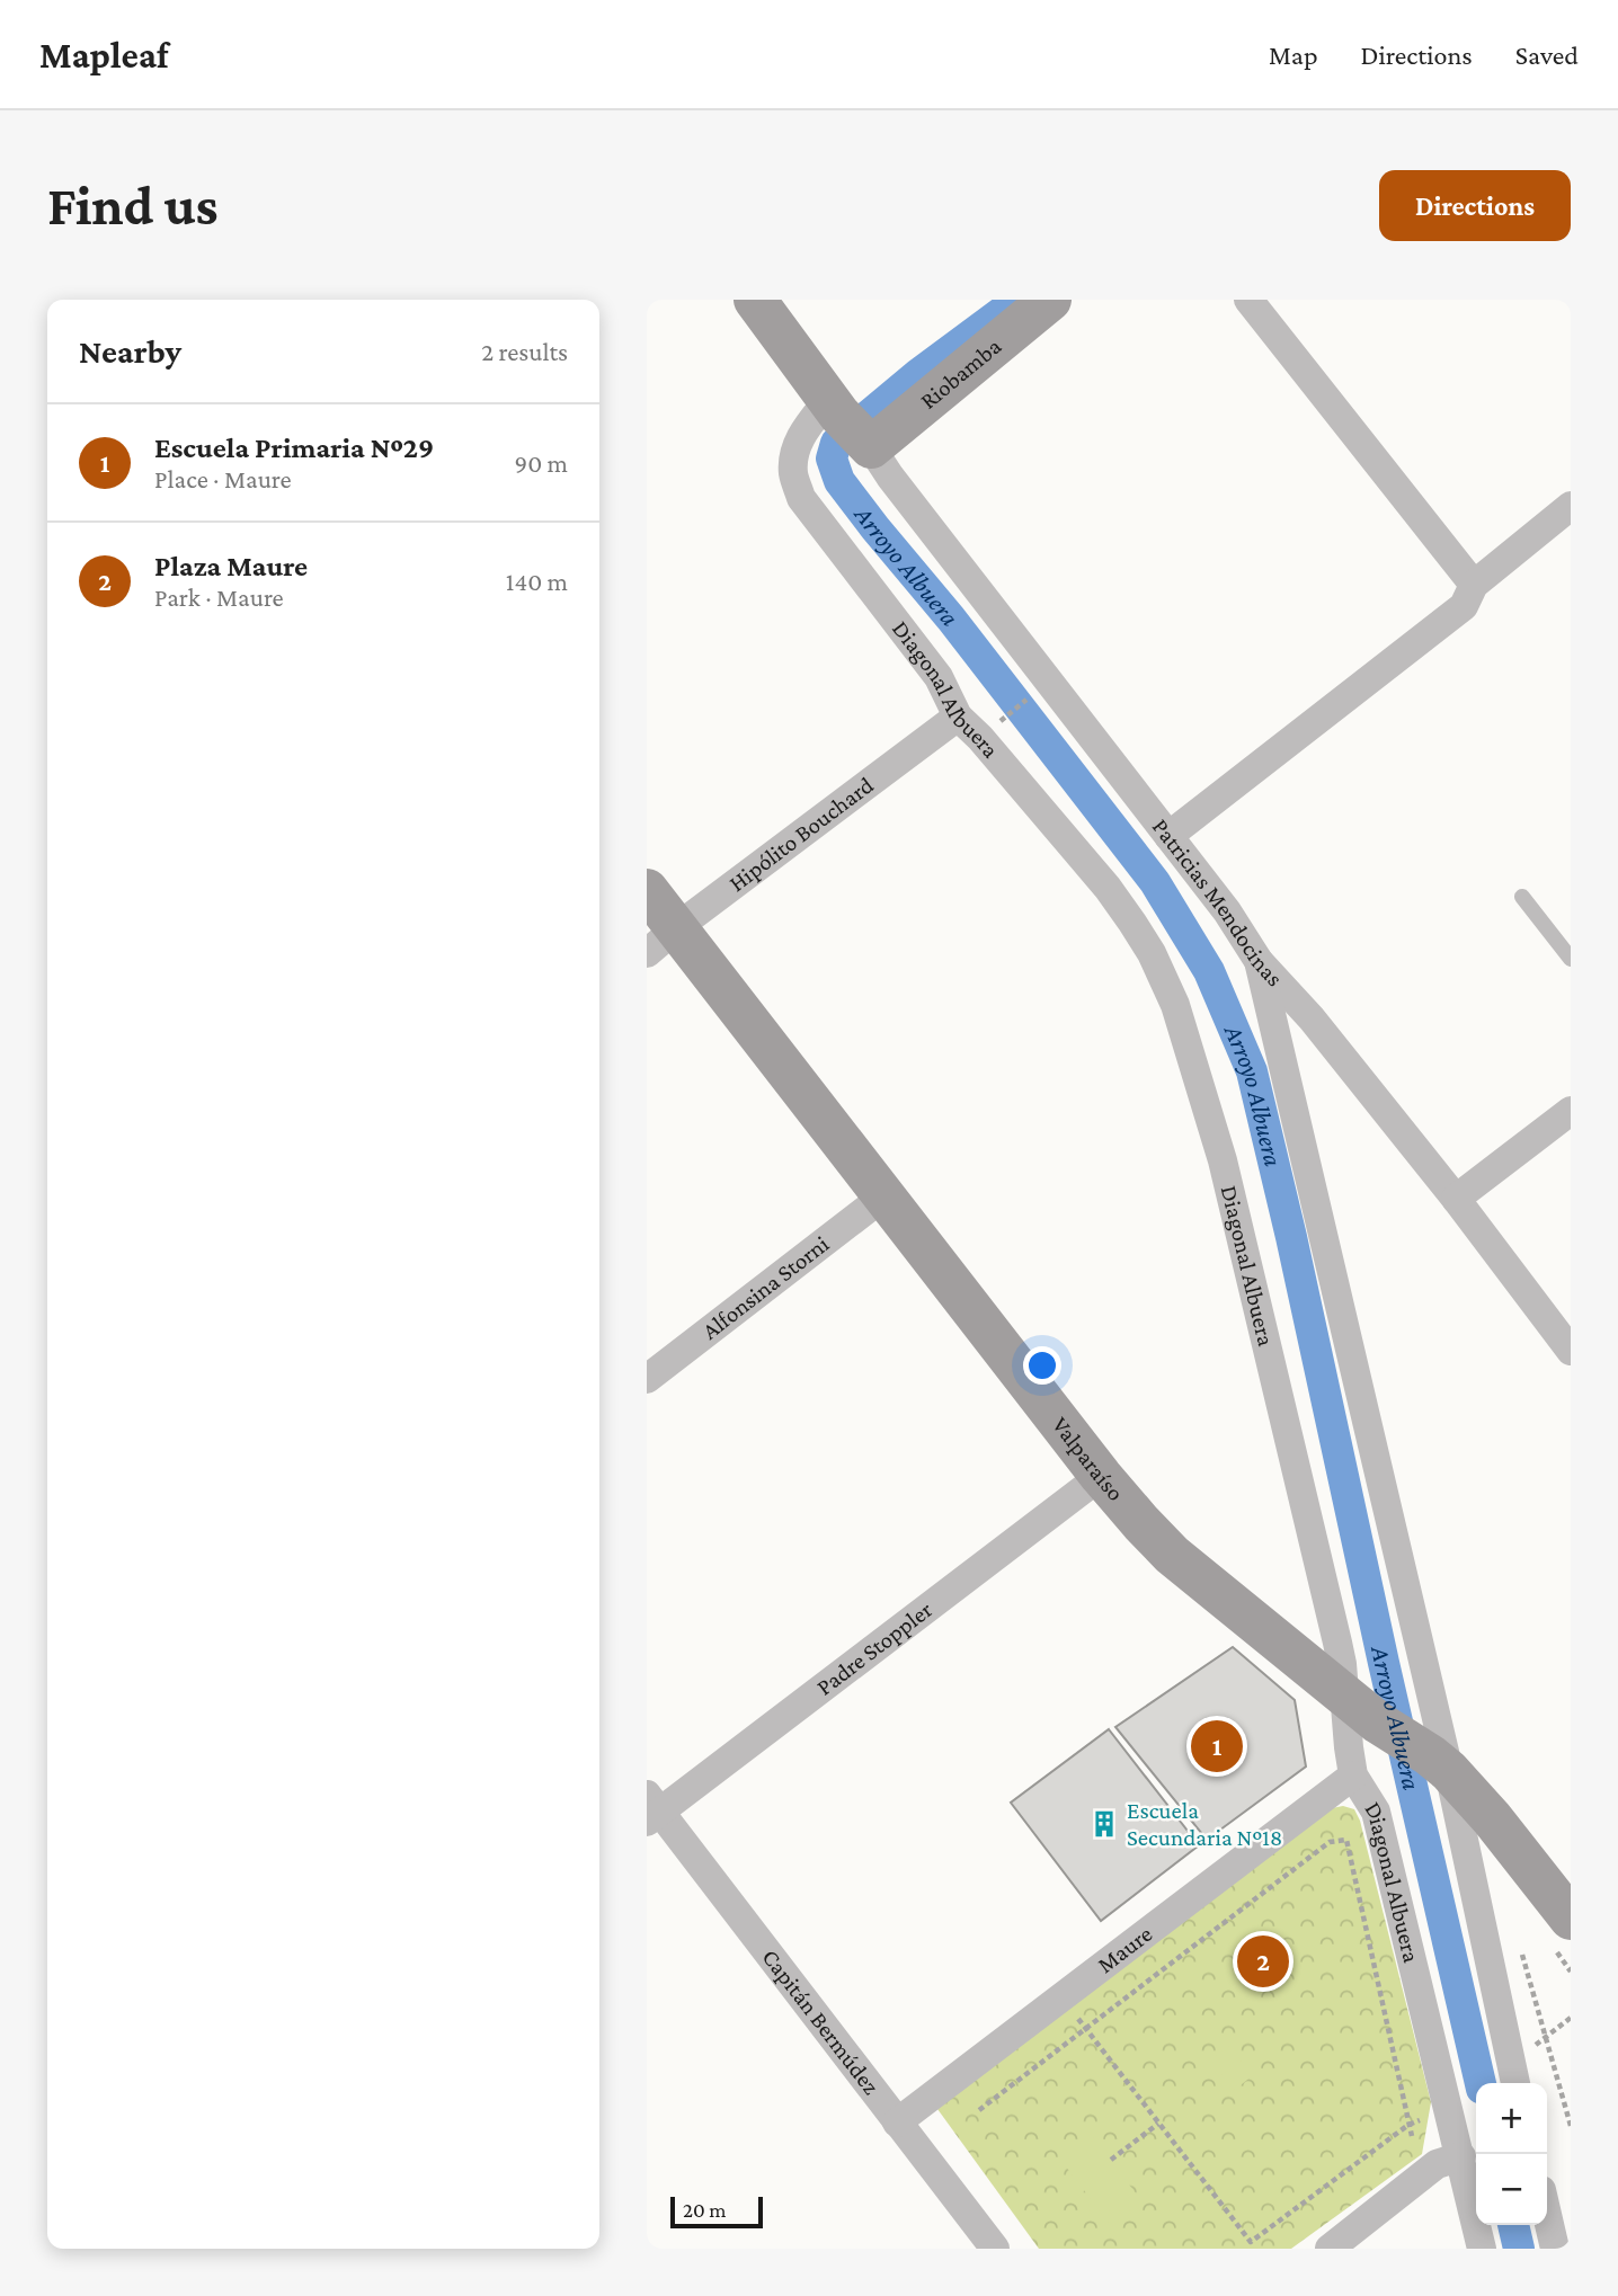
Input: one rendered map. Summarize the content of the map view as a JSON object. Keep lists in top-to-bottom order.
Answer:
{
  "streets": {
    "street": [
      "Riobamba",
      "Diagonal Albuera",
      "Hipólito Bouchard",
      "Patricias Mendocinas",
      "Alfonsina Storni",
      "Valparaíso",
      "Padre Stoppler",
      "Maure",
      "Capitán Bermúdez"
    ]
  },
  "crossings": [
    ["Riobamba", "Diagonal Albuera"],
    ["Riobamba", "Patricias Mendocinas"],
    ["Diagonal Albuera", "Hipólito Bouchard"],
    ["Diagonal Albuera", "Patricias Mendocinas"],
    ["Diagonal Albuera", "Valparaíso"],
    ["Diagonal Albuera", "Maure"],
    ["Hipólito Bouchard", "Valparaíso"],
    ["Alfonsina Storni", "Valparaíso"],
    ["Valparaíso", "Padre Stoppler"],
    ["Padre Stoppler", "Capitán Bermúdez"],
    ["Maure", "Capitán Bermúdez"]
  ],
  "water": ["Arroyo Albuera"],
  "places": {
    "building": ["Escuela Secundaria Nº18"]
  },
  "scale_bar": "20 m",
  "page": {
    "header": "Mapleaf",
    "nav": ["Map", "Directions", "Saved"],
    "buttons": "Directions",
    "title": "Find us",
    "heading": ["Nearby", "2 results"],
    "list": [
      {
        "mark": "1",
        "name": "Escuela Primaria Nº29",
        "note": "Place · Maure",
        "value": "90 m"
      },
      {
        "mark": "2",
        "name": "Plaza Maure",
        "note": "Park · Maure",
        "value": "140 m"
      }
    ],
    "pins": ["1", "2"],
    "map_buttons": ["+", "−"],
    "scale": "20 m"
  }
}
